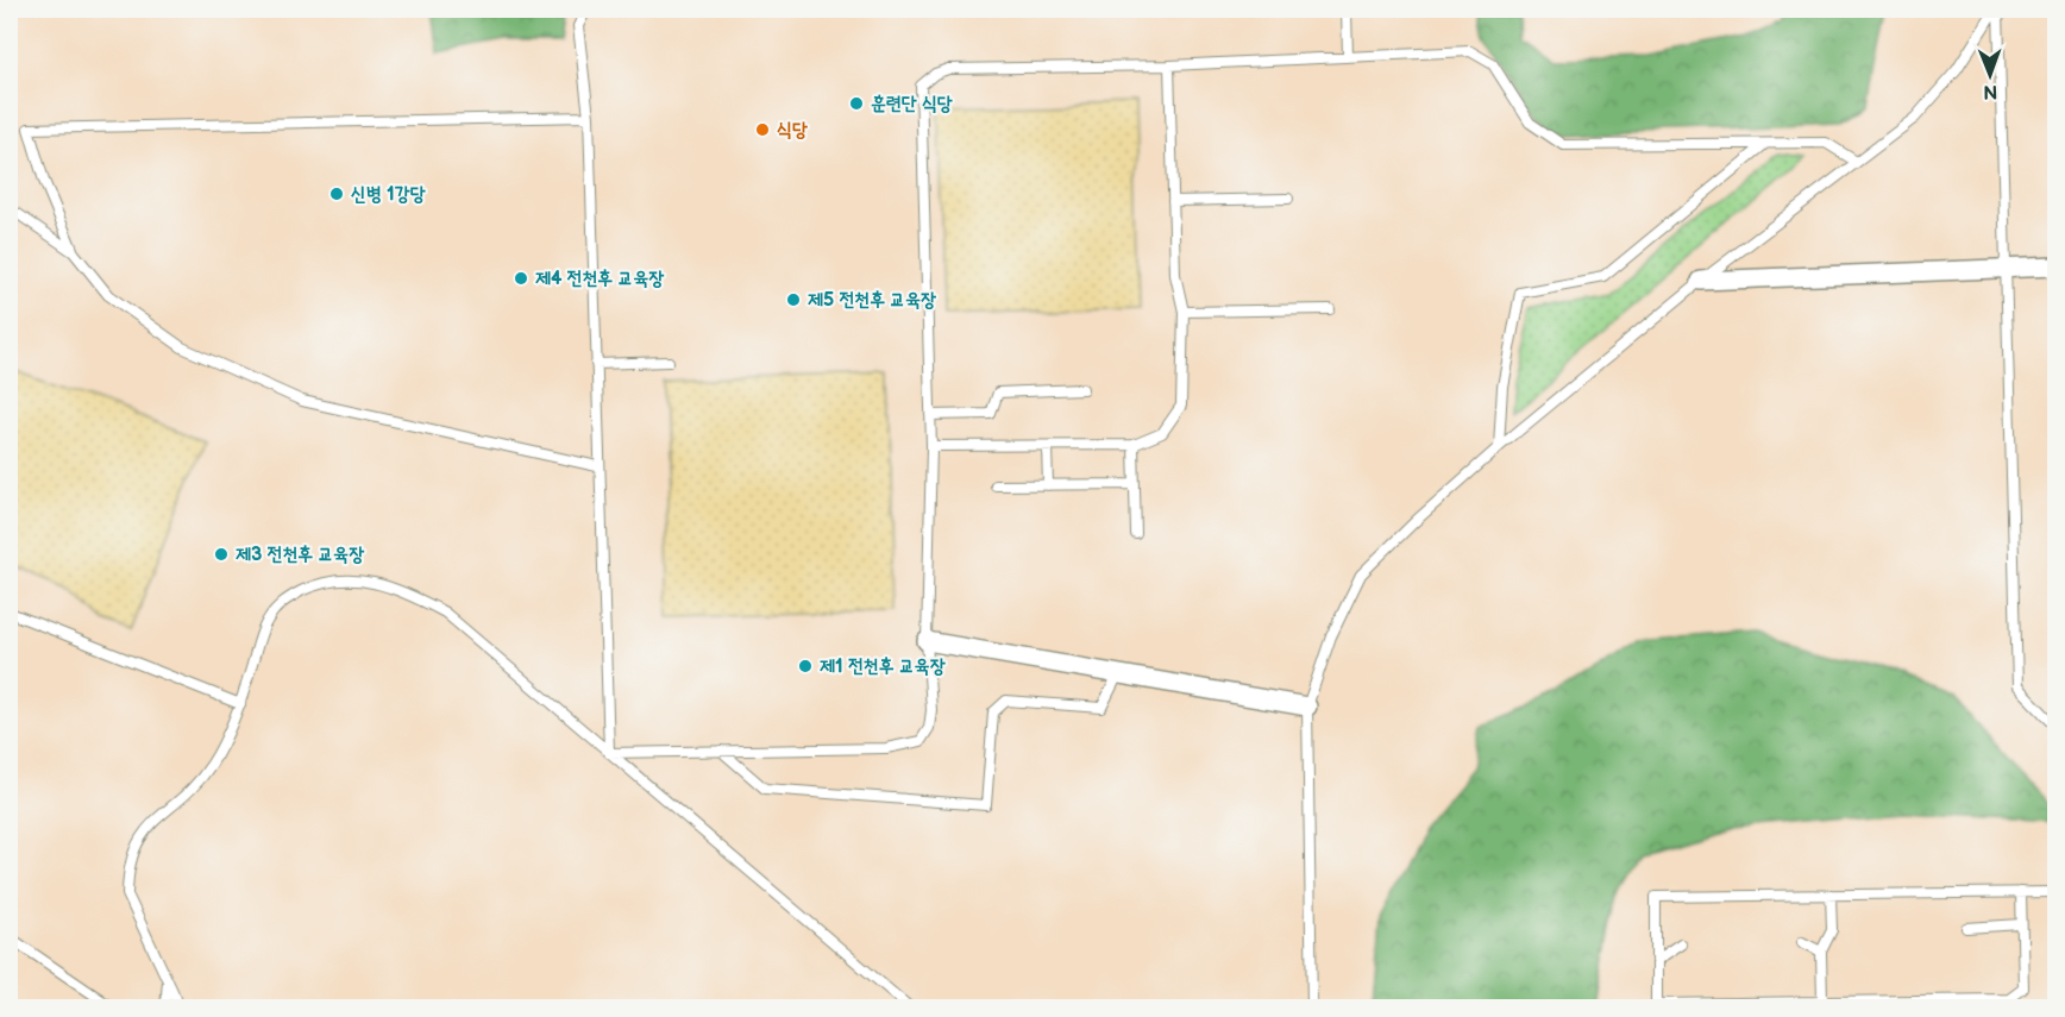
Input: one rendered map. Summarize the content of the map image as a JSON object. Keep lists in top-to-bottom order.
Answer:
{
  "places": [
    "훈련단 식당",
    "식당",
    "신병 1강당",
    "제4 전천후 교육장",
    "제5 전천후 교육장",
    "제3 전천후 교육장",
    "제1 전천후 교육장"
  ],
  "north": "bottom"
}
